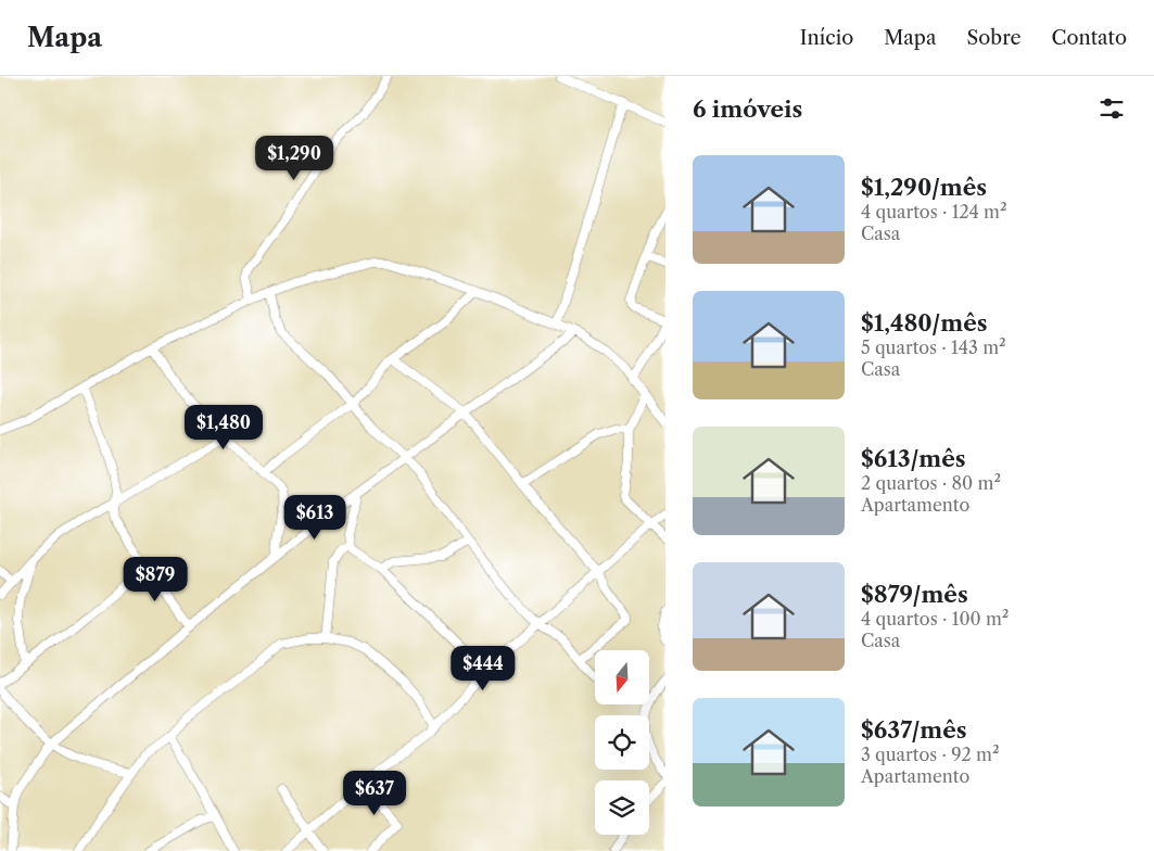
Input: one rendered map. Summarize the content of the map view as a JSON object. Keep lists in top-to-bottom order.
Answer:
{
  "north": "bottom",
  "page": {
    "header": "Mapa",
    "nav": [
      "Início",
      "Mapa",
      "Sobre",
      "Contato"
    ],
    "heading": "6 imóveis",
    "price": [
      "$1,290",
      "$1,480",
      "$613",
      "$879",
      "$444",
      "$637"
    ],
    "list": [
      {
        "name": "$1,290/mês",
        "note": "4 quartos · 124 m² · Casa"
      },
      {
        "name": "$1,480/mês",
        "note": "5 quartos · 143 m² · Casa"
      },
      {
        "name": "$613/mês",
        "note": "2 quartos · 80 m² · Apartamento"
      },
      {
        "name": "$879/mês",
        "note": "4 quartos · 100 m² · Casa"
      },
      {
        "name": "$637/mês",
        "note": "3 quartos · 92 m² · Apartamento"
      }
    ]
  }
}
